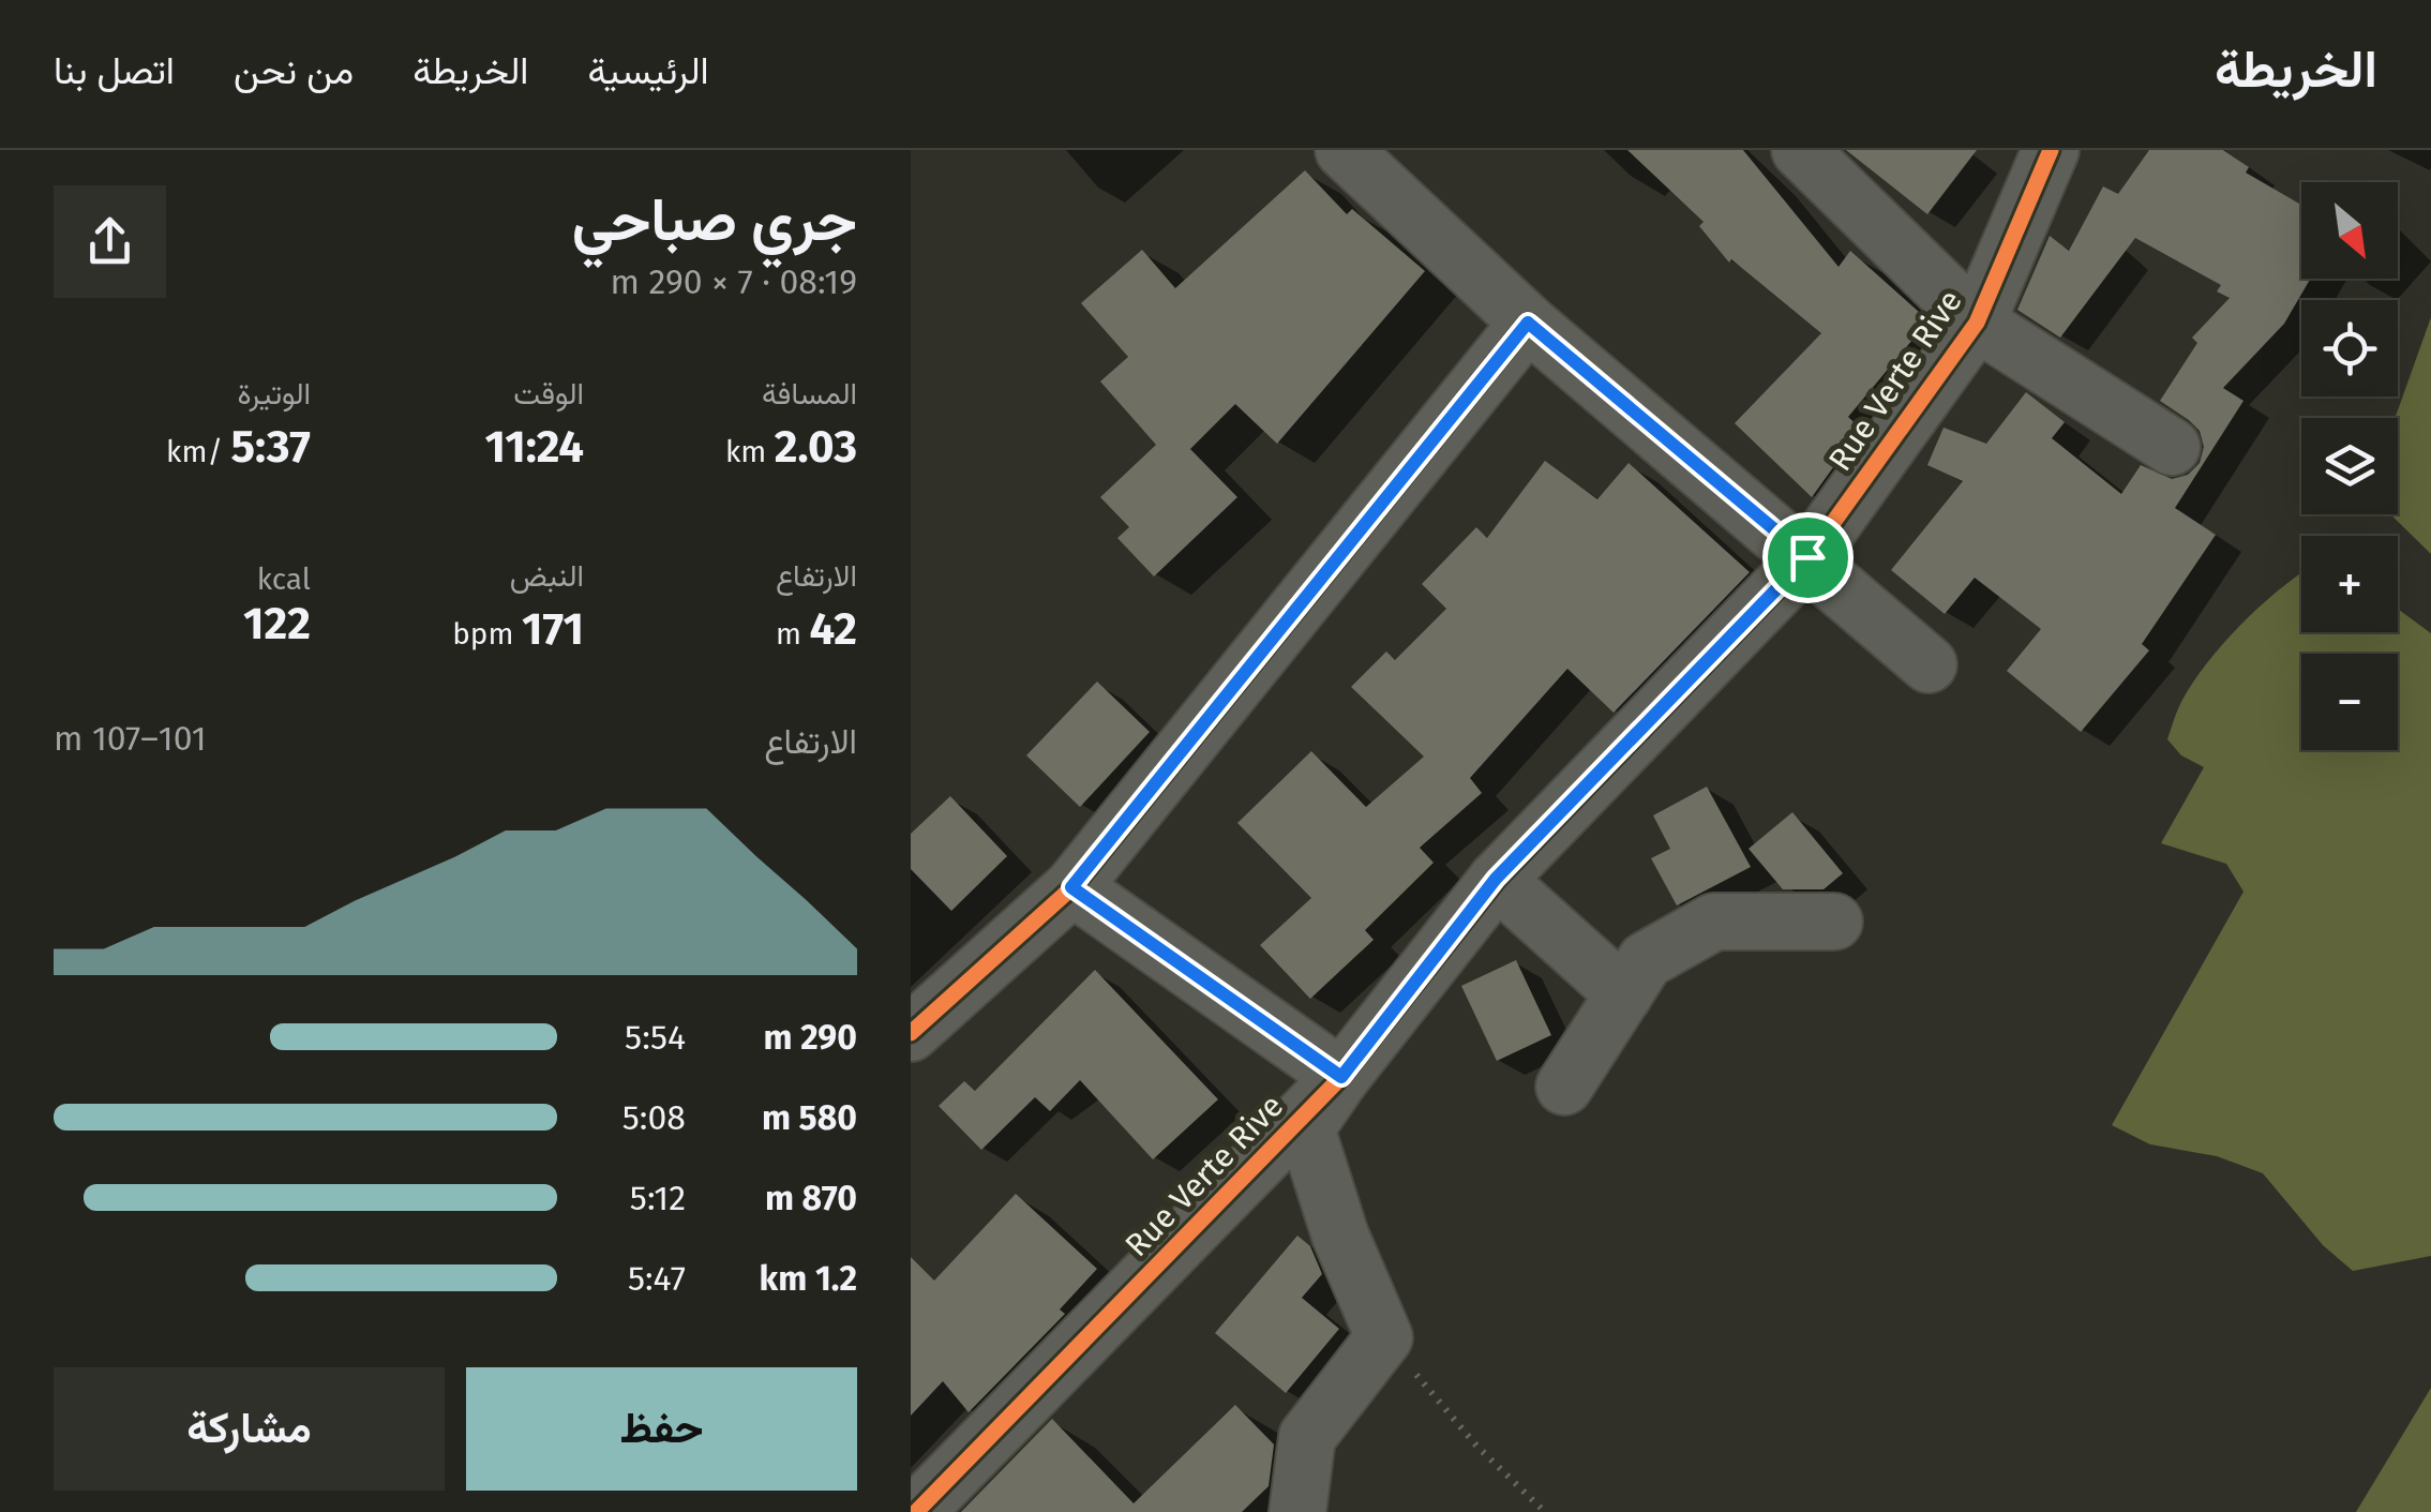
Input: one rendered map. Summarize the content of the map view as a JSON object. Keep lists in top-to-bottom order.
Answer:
{
  "streets": {
    "street": ["Rue Verte Rive"]
  },
  "north": "bottom right",
  "page": {
    "header": "الخريطة",
    "nav": [
      "الرئيسية",
      "الخريطة",
      "من نحن",
      "اتصل بنا"
    ],
    "heading": ["جري صباحي", "08:19 · 7 × 290 m"],
    "map_buttons": ["+", "−"],
    "stats": [
      ["المسافة", "2.03 km"],
      ["الوقت", "11:24"],
      ["الوتيرة", "5:37 /km"],
      ["الارتفاع", "42 m"],
      ["النبض", "171 bpm"],
      ["kcal", "122"]
    ],
    "chart": ["الارتفاع", "101–107 m"],
    "list": [
      {
        "name": "290 m",
        "note": "5:54"
      },
      {
        "name": "580 m",
        "note": "5:08"
      },
      {
        "name": "870 m",
        "note": "5:12"
      },
      {
        "name": "1.2 km",
        "note": "5:47"
      }
    ],
    "buttons": ["حفظ", "مشاركة"]
  }
}
